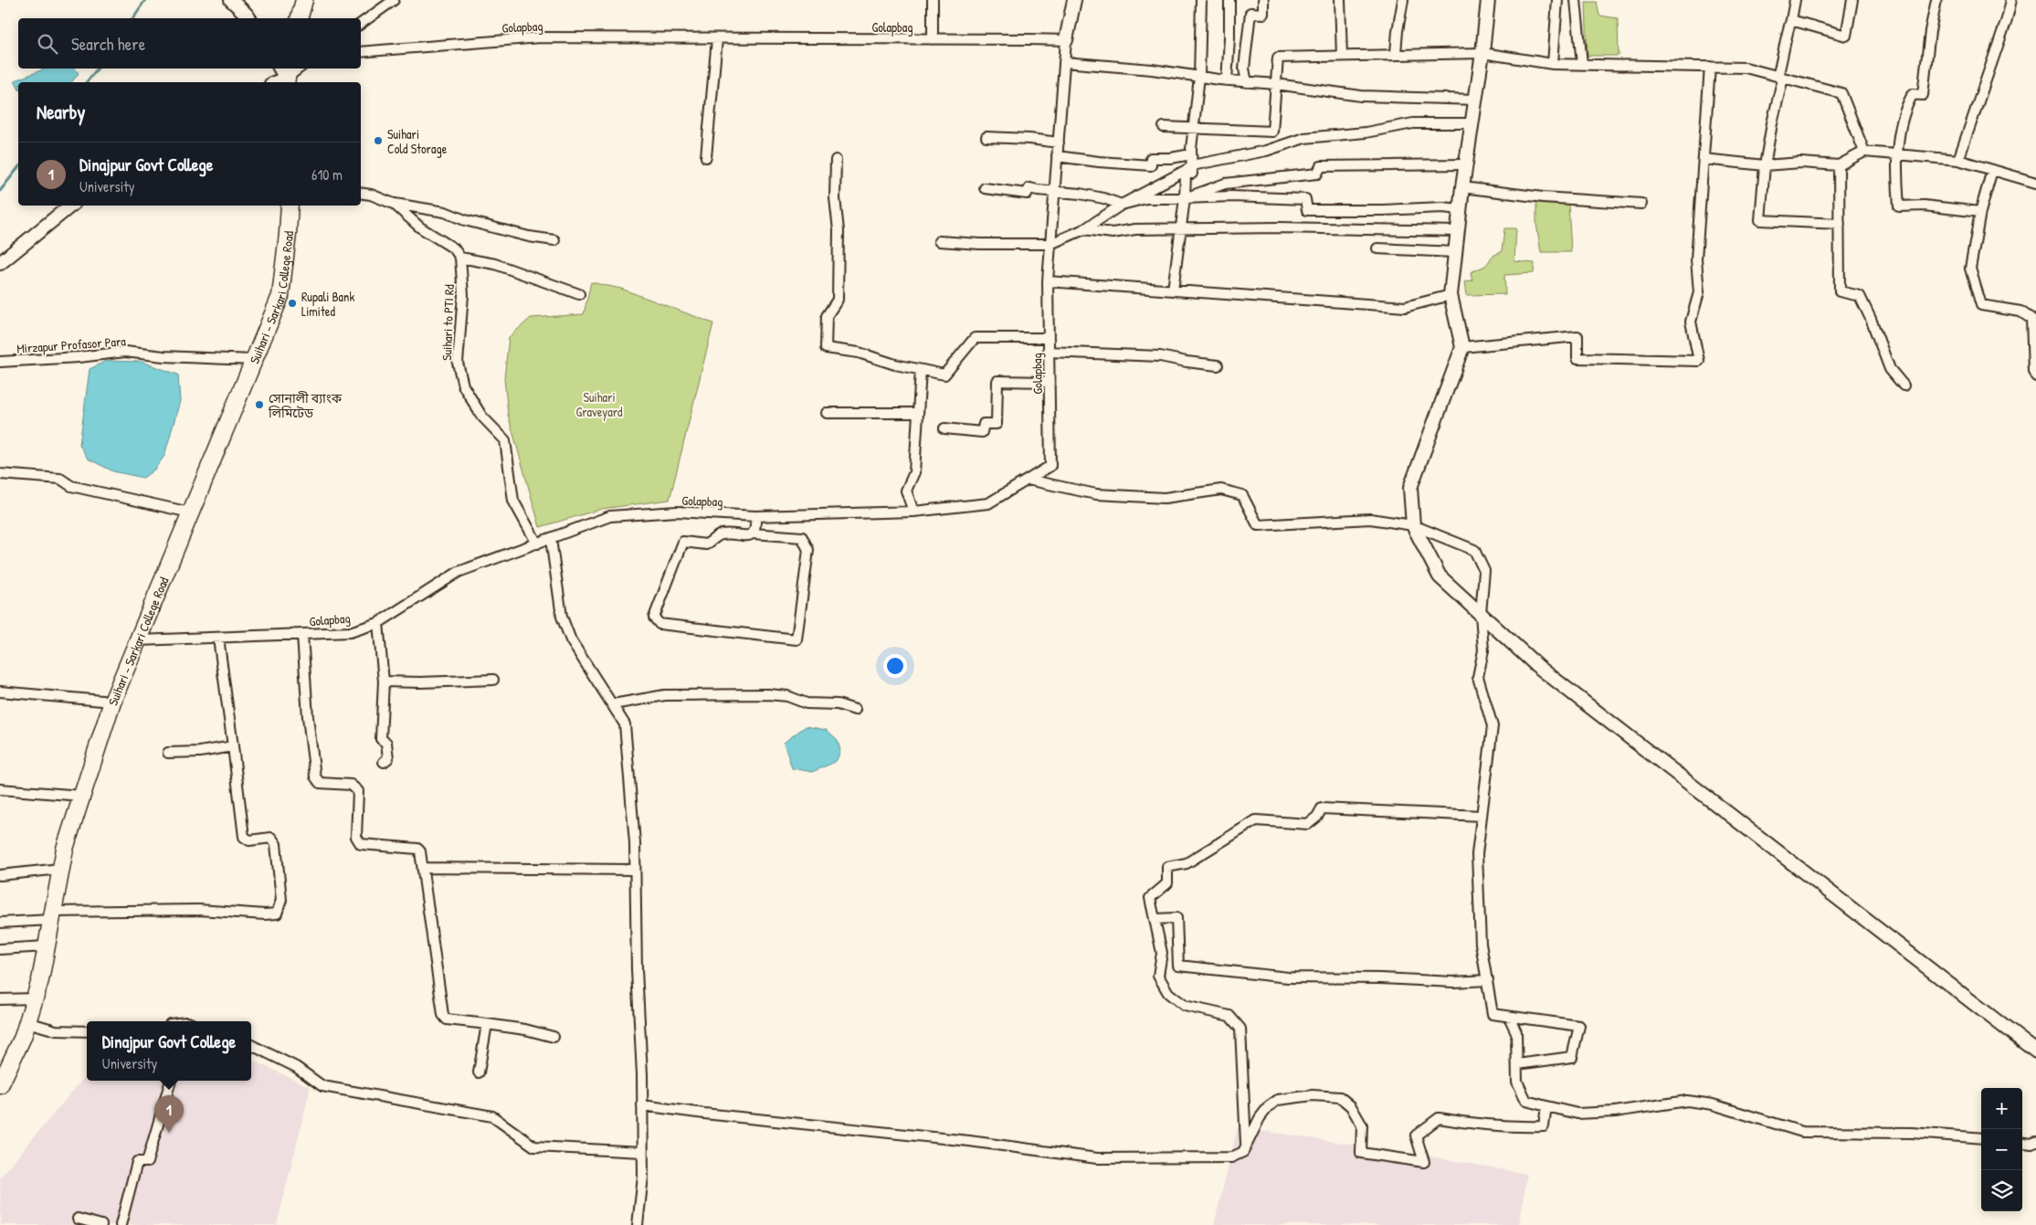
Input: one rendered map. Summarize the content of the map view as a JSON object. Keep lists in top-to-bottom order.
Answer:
{
  "streets": {
    "highway": ["Suihari - Sarkari College Road"],
    "street": ["Golapbag", "Suihari to PTI Rd", "Mirzapur Profasor Para"]
  },
  "crossings": [
    ["Golapbag", "Suihari - Sarkari College Road"],
    ["Golapbag", "Suihari to PTI Rd"],
    ["Suihari - Sarkari College Road", "Mirzapur Profasor Para"]
  ],
  "parks": ["Suihari Graveyard"],
  "places": ["Suihari Cold Storage", "Rupali Bank Limited", "সোনালী ব্যাংক লিমিটেড"],
  "page": {
    "search": "Search here",
    "heading": "Nearby",
    "list": [
      {
        "mark": "1",
        "name": "Dinajpur Govt College",
        "note": "University",
        "value": "610 m"
      }
    ],
    "popup": ["Dinajpur Govt College", "University"],
    "map_buttons": ["+", "−"],
    "pins": "1"
  }
}
